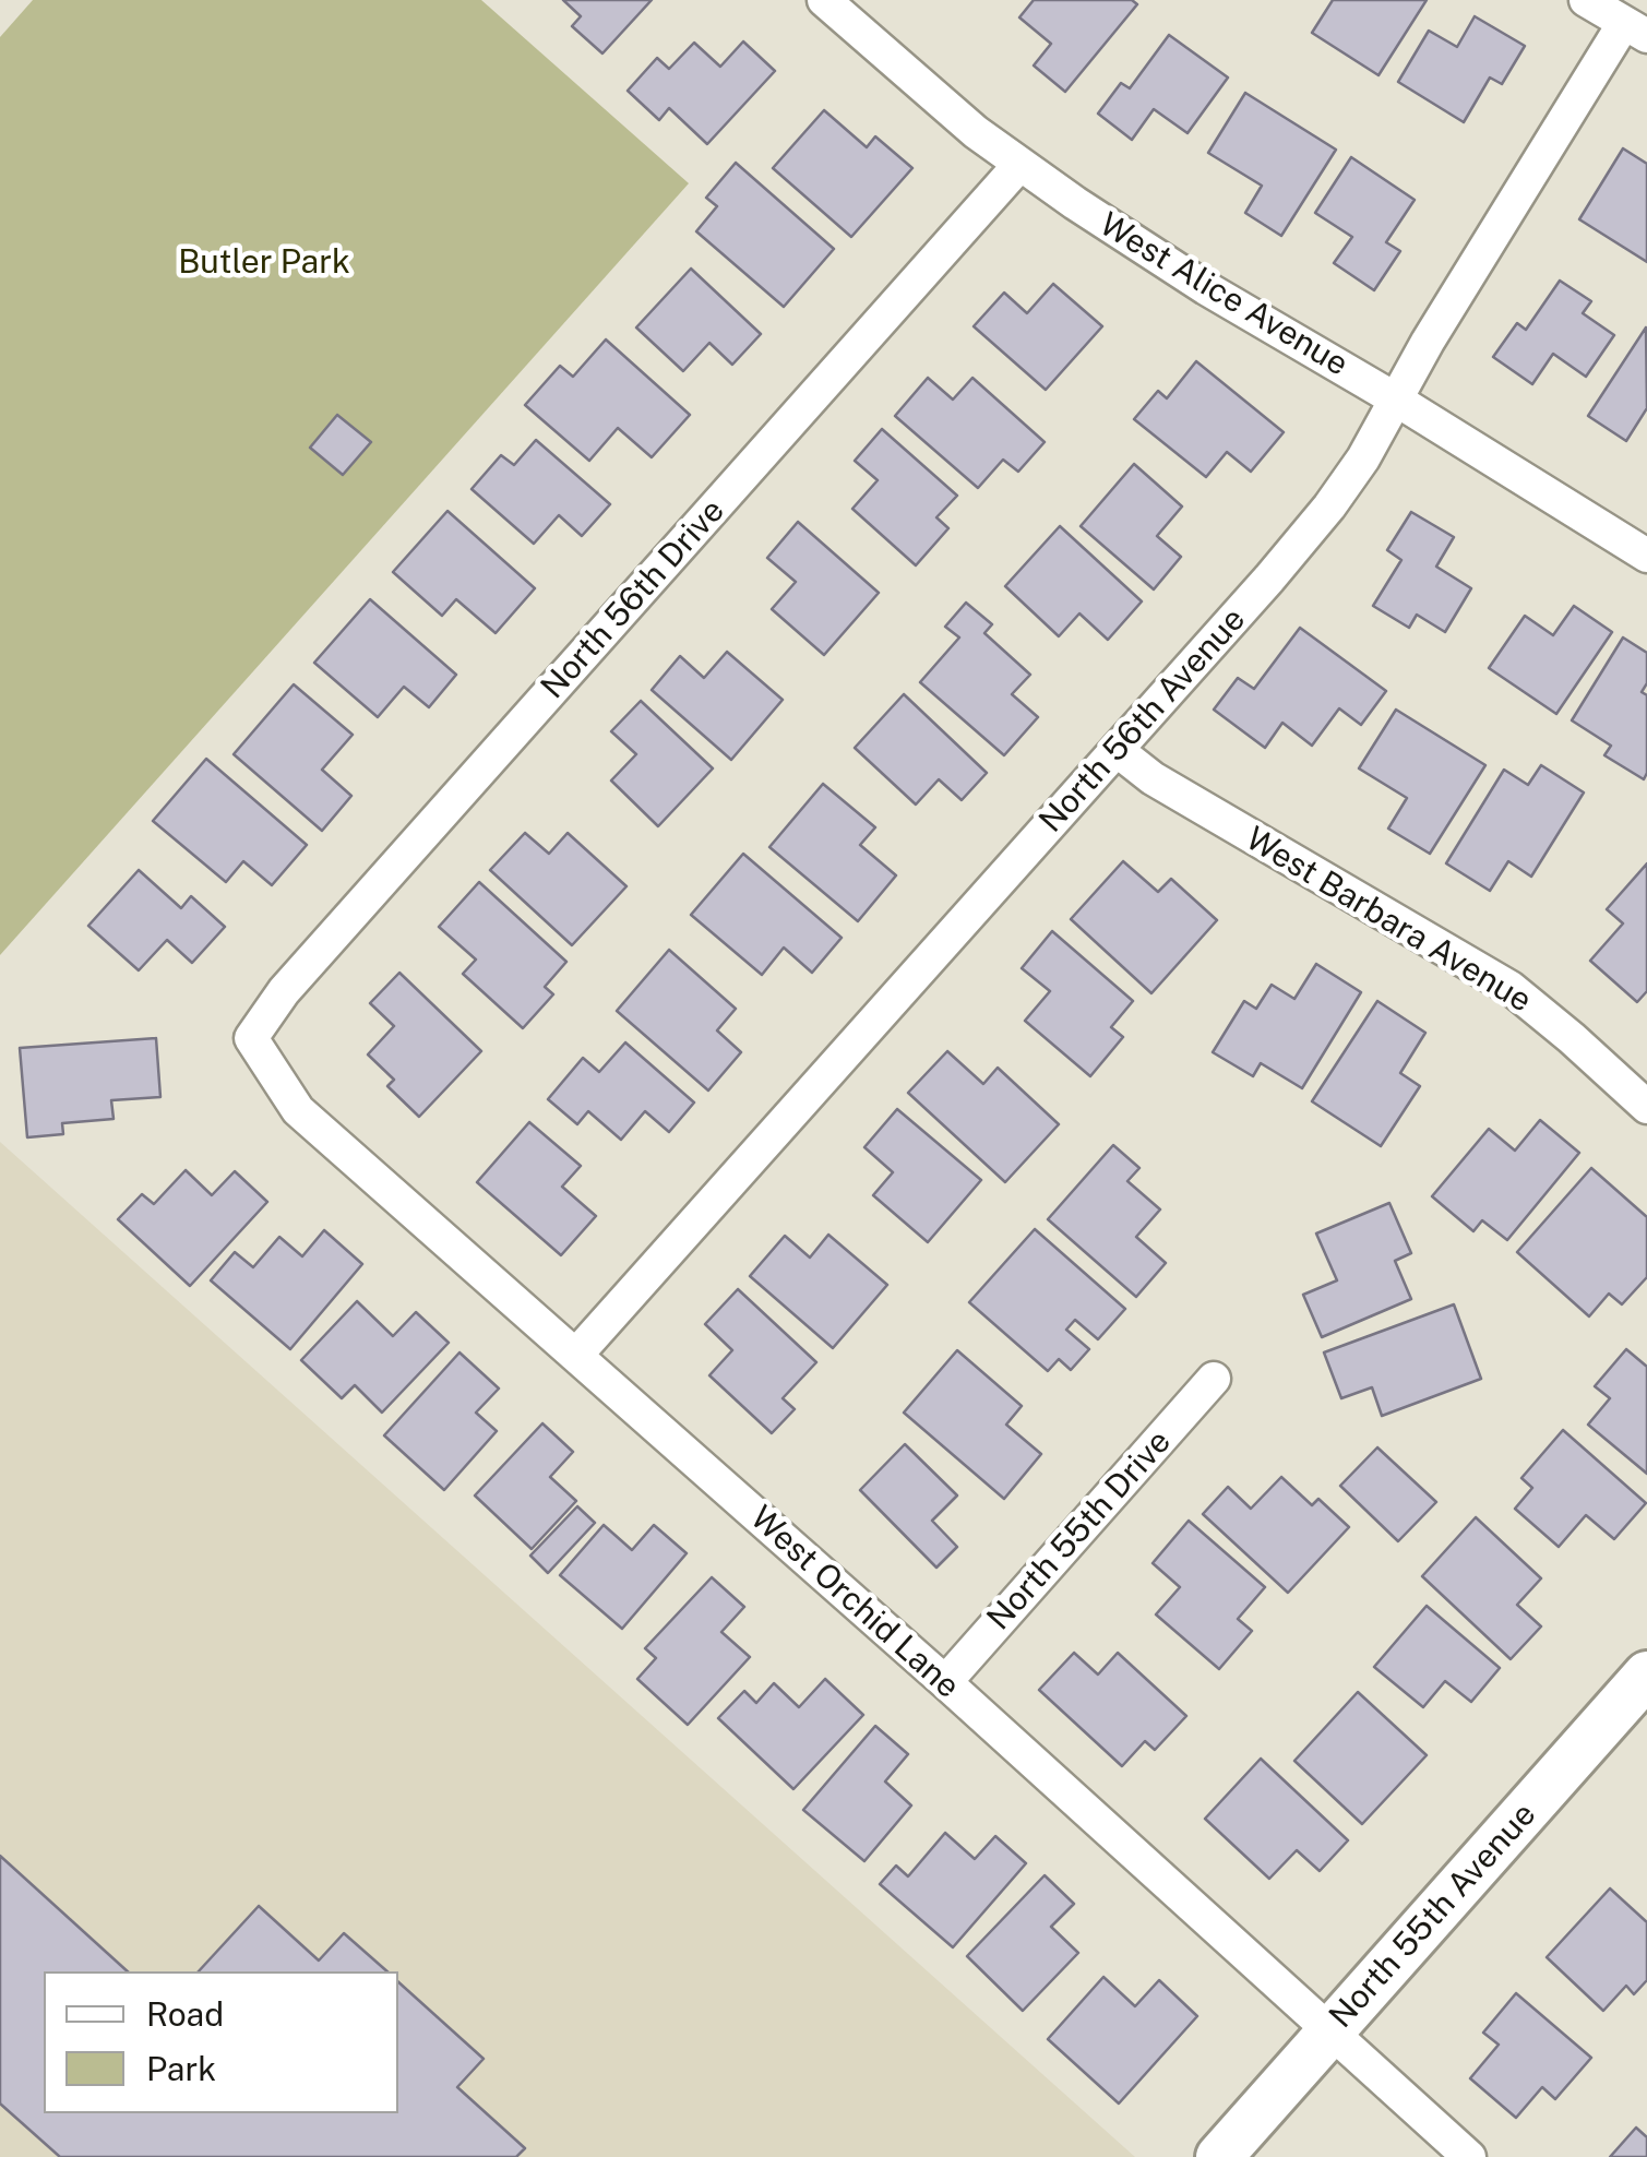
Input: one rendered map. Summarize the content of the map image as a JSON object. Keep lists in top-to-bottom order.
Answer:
{
  "streets": {
    "street": [
      "West Alice Avenue",
      "North 56th Drive",
      "North 56th Avenue",
      "West Barbara Avenue",
      "North 55th Drive",
      "West Orchid Lane",
      "North 55th Avenue"
    ]
  },
  "crossings": [
    ["West Alice Avenue", "North 56th Drive"],
    ["West Alice Avenue", "North 56th Avenue"],
    ["North 56th Drive", "West Orchid Lane"],
    ["North 56th Avenue", "West Barbara Avenue"],
    ["North 56th Avenue", "West Orchid Lane"],
    ["North 55th Drive", "West Orchid Lane"],
    ["West Orchid Lane", "North 55th Avenue"]
  ],
  "parks": ["Butler Park"],
  "legend": ["Road", "Park"]
}
